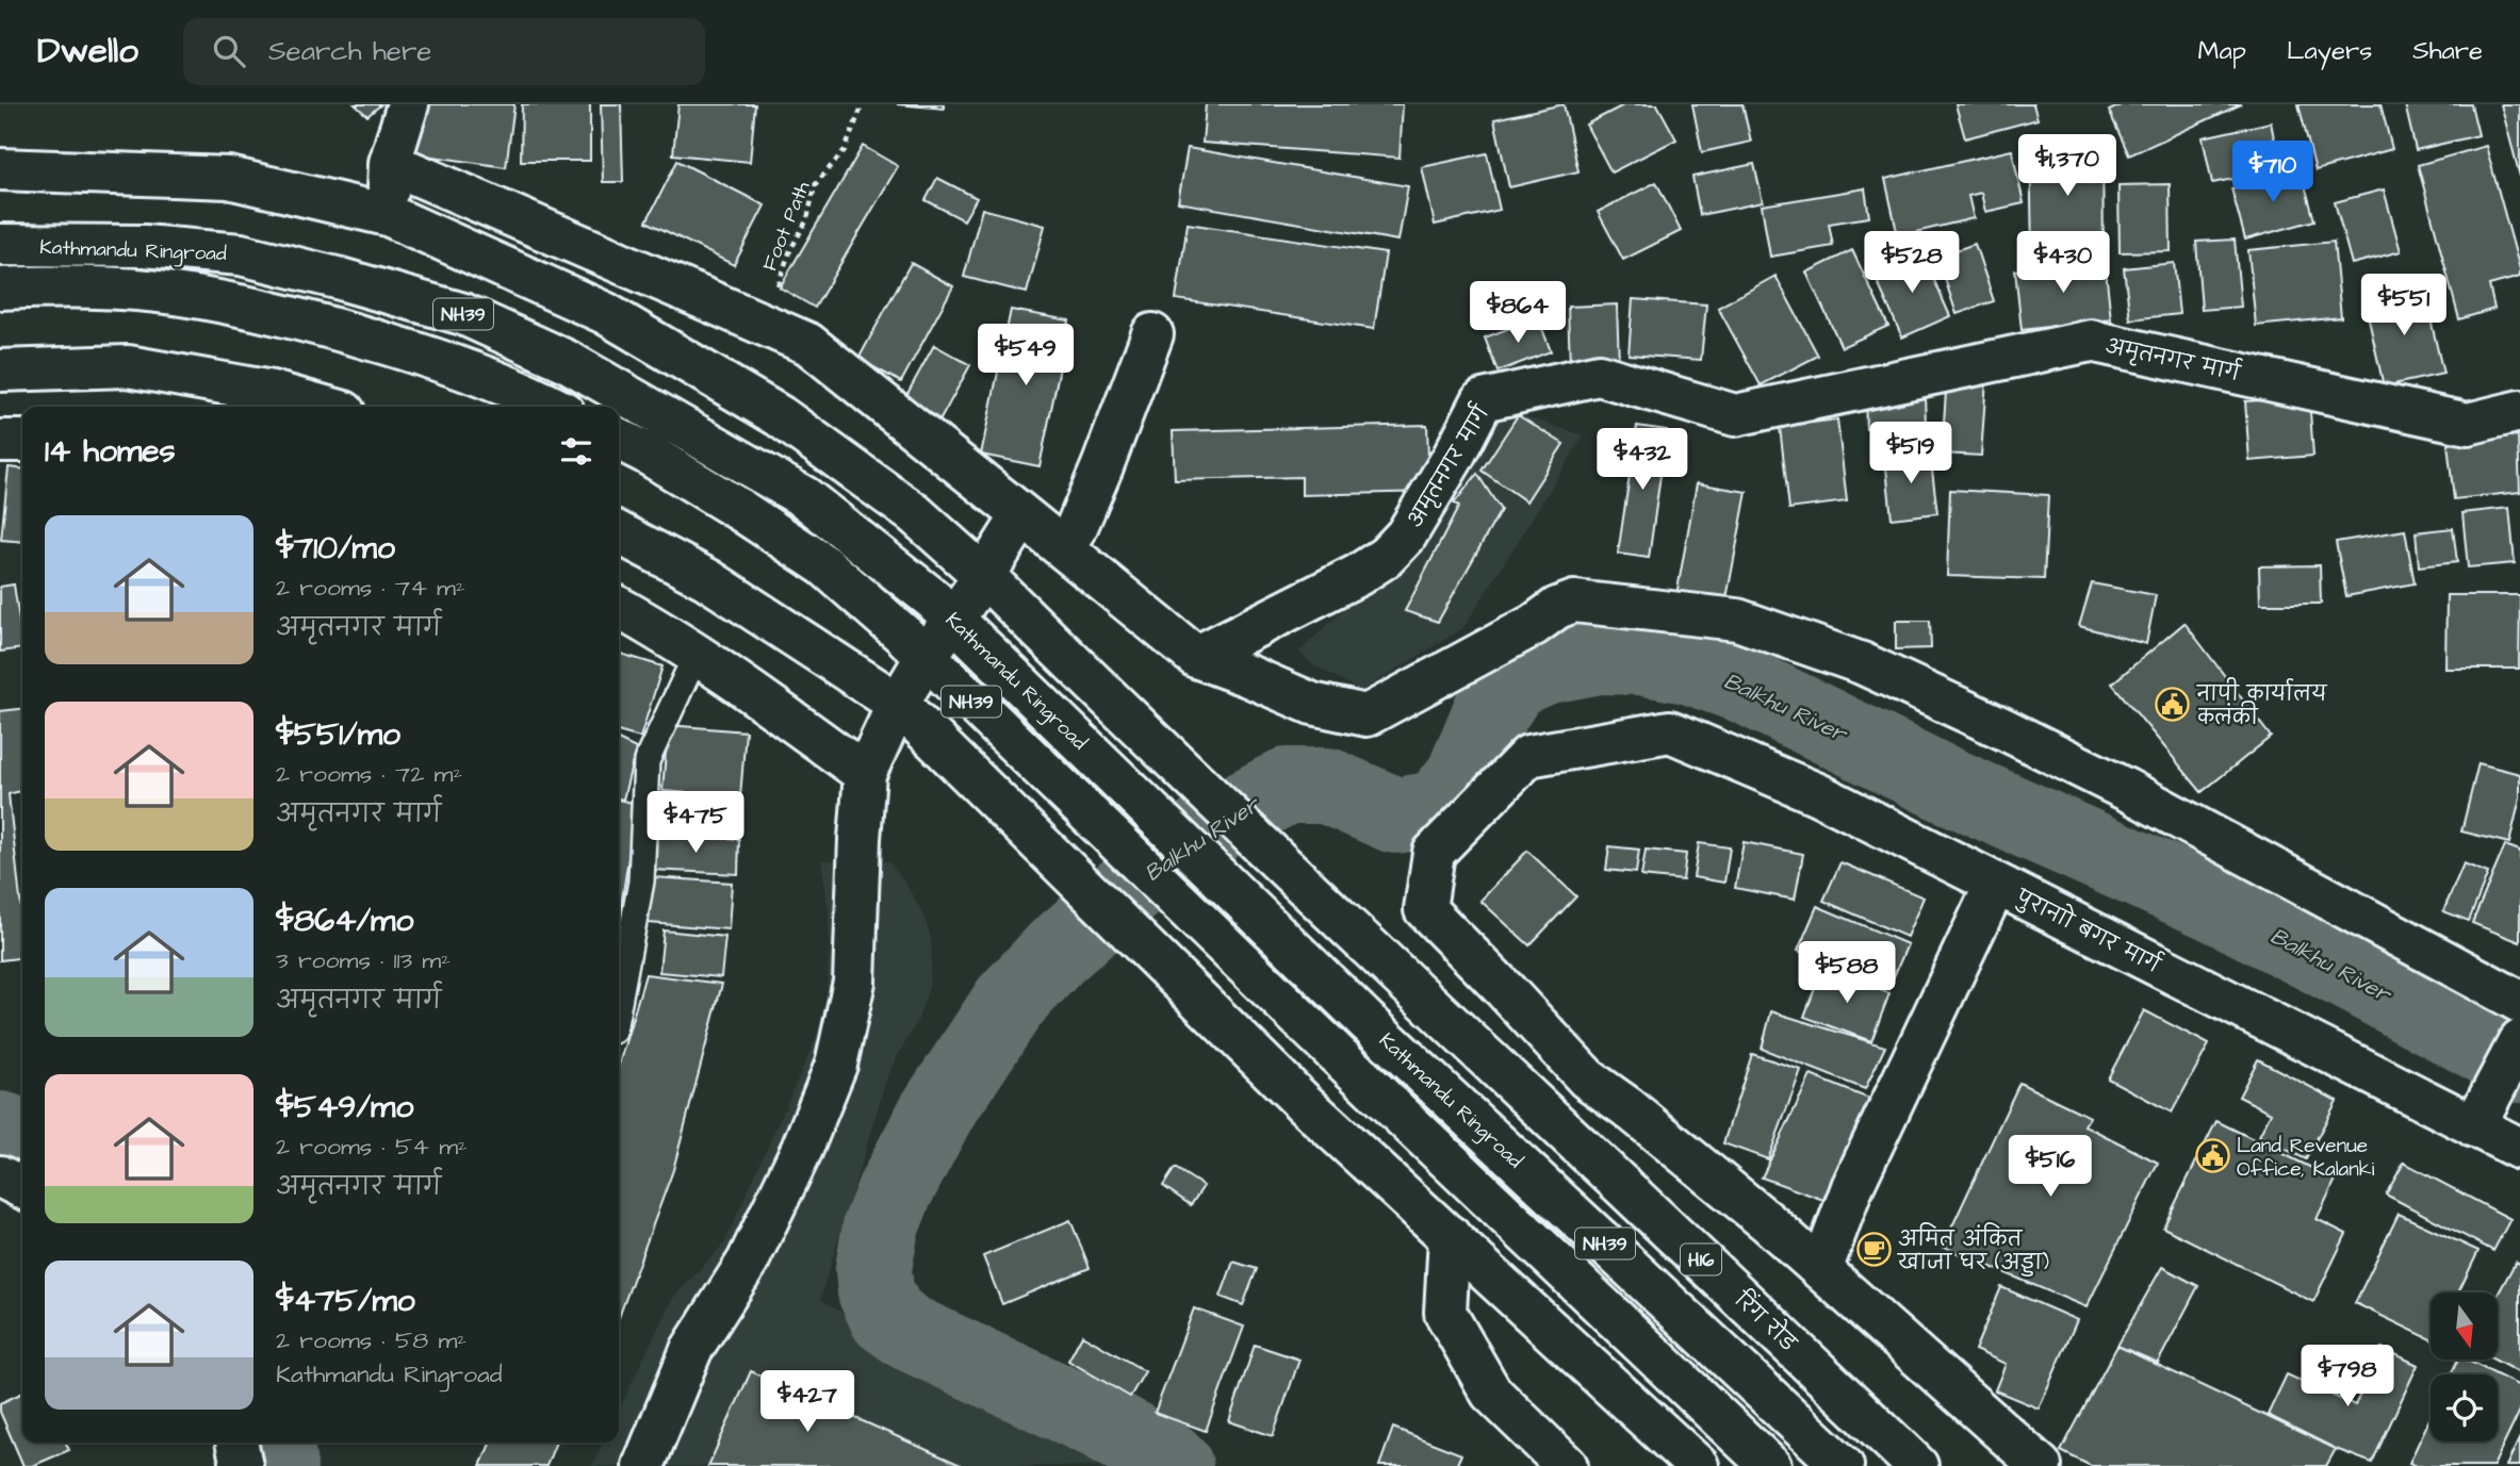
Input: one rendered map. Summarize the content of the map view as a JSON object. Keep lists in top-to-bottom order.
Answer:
{
  "streets": {
    "main road": [
      "Kathmandu Ringroad",
      "NH39",
      "अमृतनगर मार्ग",
      "पुरानाो बगर मार्ग",
      "H16",
      "रिंग रोड"
    ],
    "path": ["Foot Path"]
  },
  "water": ["Balkhu River"],
  "places": {
    "public building": ["नापी कार्यालय कलंकी", "Land Revenue Office, Kalanki"],
    "cafe": ["अमित अंकित खाजा घर (अड्डा)"]
  },
  "north": "bottom",
  "page": {
    "header": "Dwello",
    "search": "Search here",
    "nav": ["Map", "Layers", "Share"],
    "price": [
      "$1,370",
      "$710",
      "$528",
      "$430",
      "$551",
      "$864",
      "$549",
      "$519",
      "$432",
      "$475",
      "$588",
      "$516",
      "$798",
      "$427"
    ],
    "heading": "14 homes",
    "list": [
      {
        "name": "$710/mo",
        "note": "2 rooms · 74 m² · अमृतनगर मार्ग"
      },
      {
        "name": "$551/mo",
        "note": "2 rooms · 72 m² · अमृतनगर मार्ग"
      },
      {
        "name": "$864/mo",
        "note": "3 rooms · 113 m² · अमृतनगर मार्ग"
      },
      {
        "name": "$549/mo",
        "note": "2 rooms · 54 m² · अमृतनगर मार्ग"
      },
      {
        "name": "$475/mo",
        "note": "2 rooms · 58 m² · Kathmandu Ringroad"
      }
    ]
  }
}
